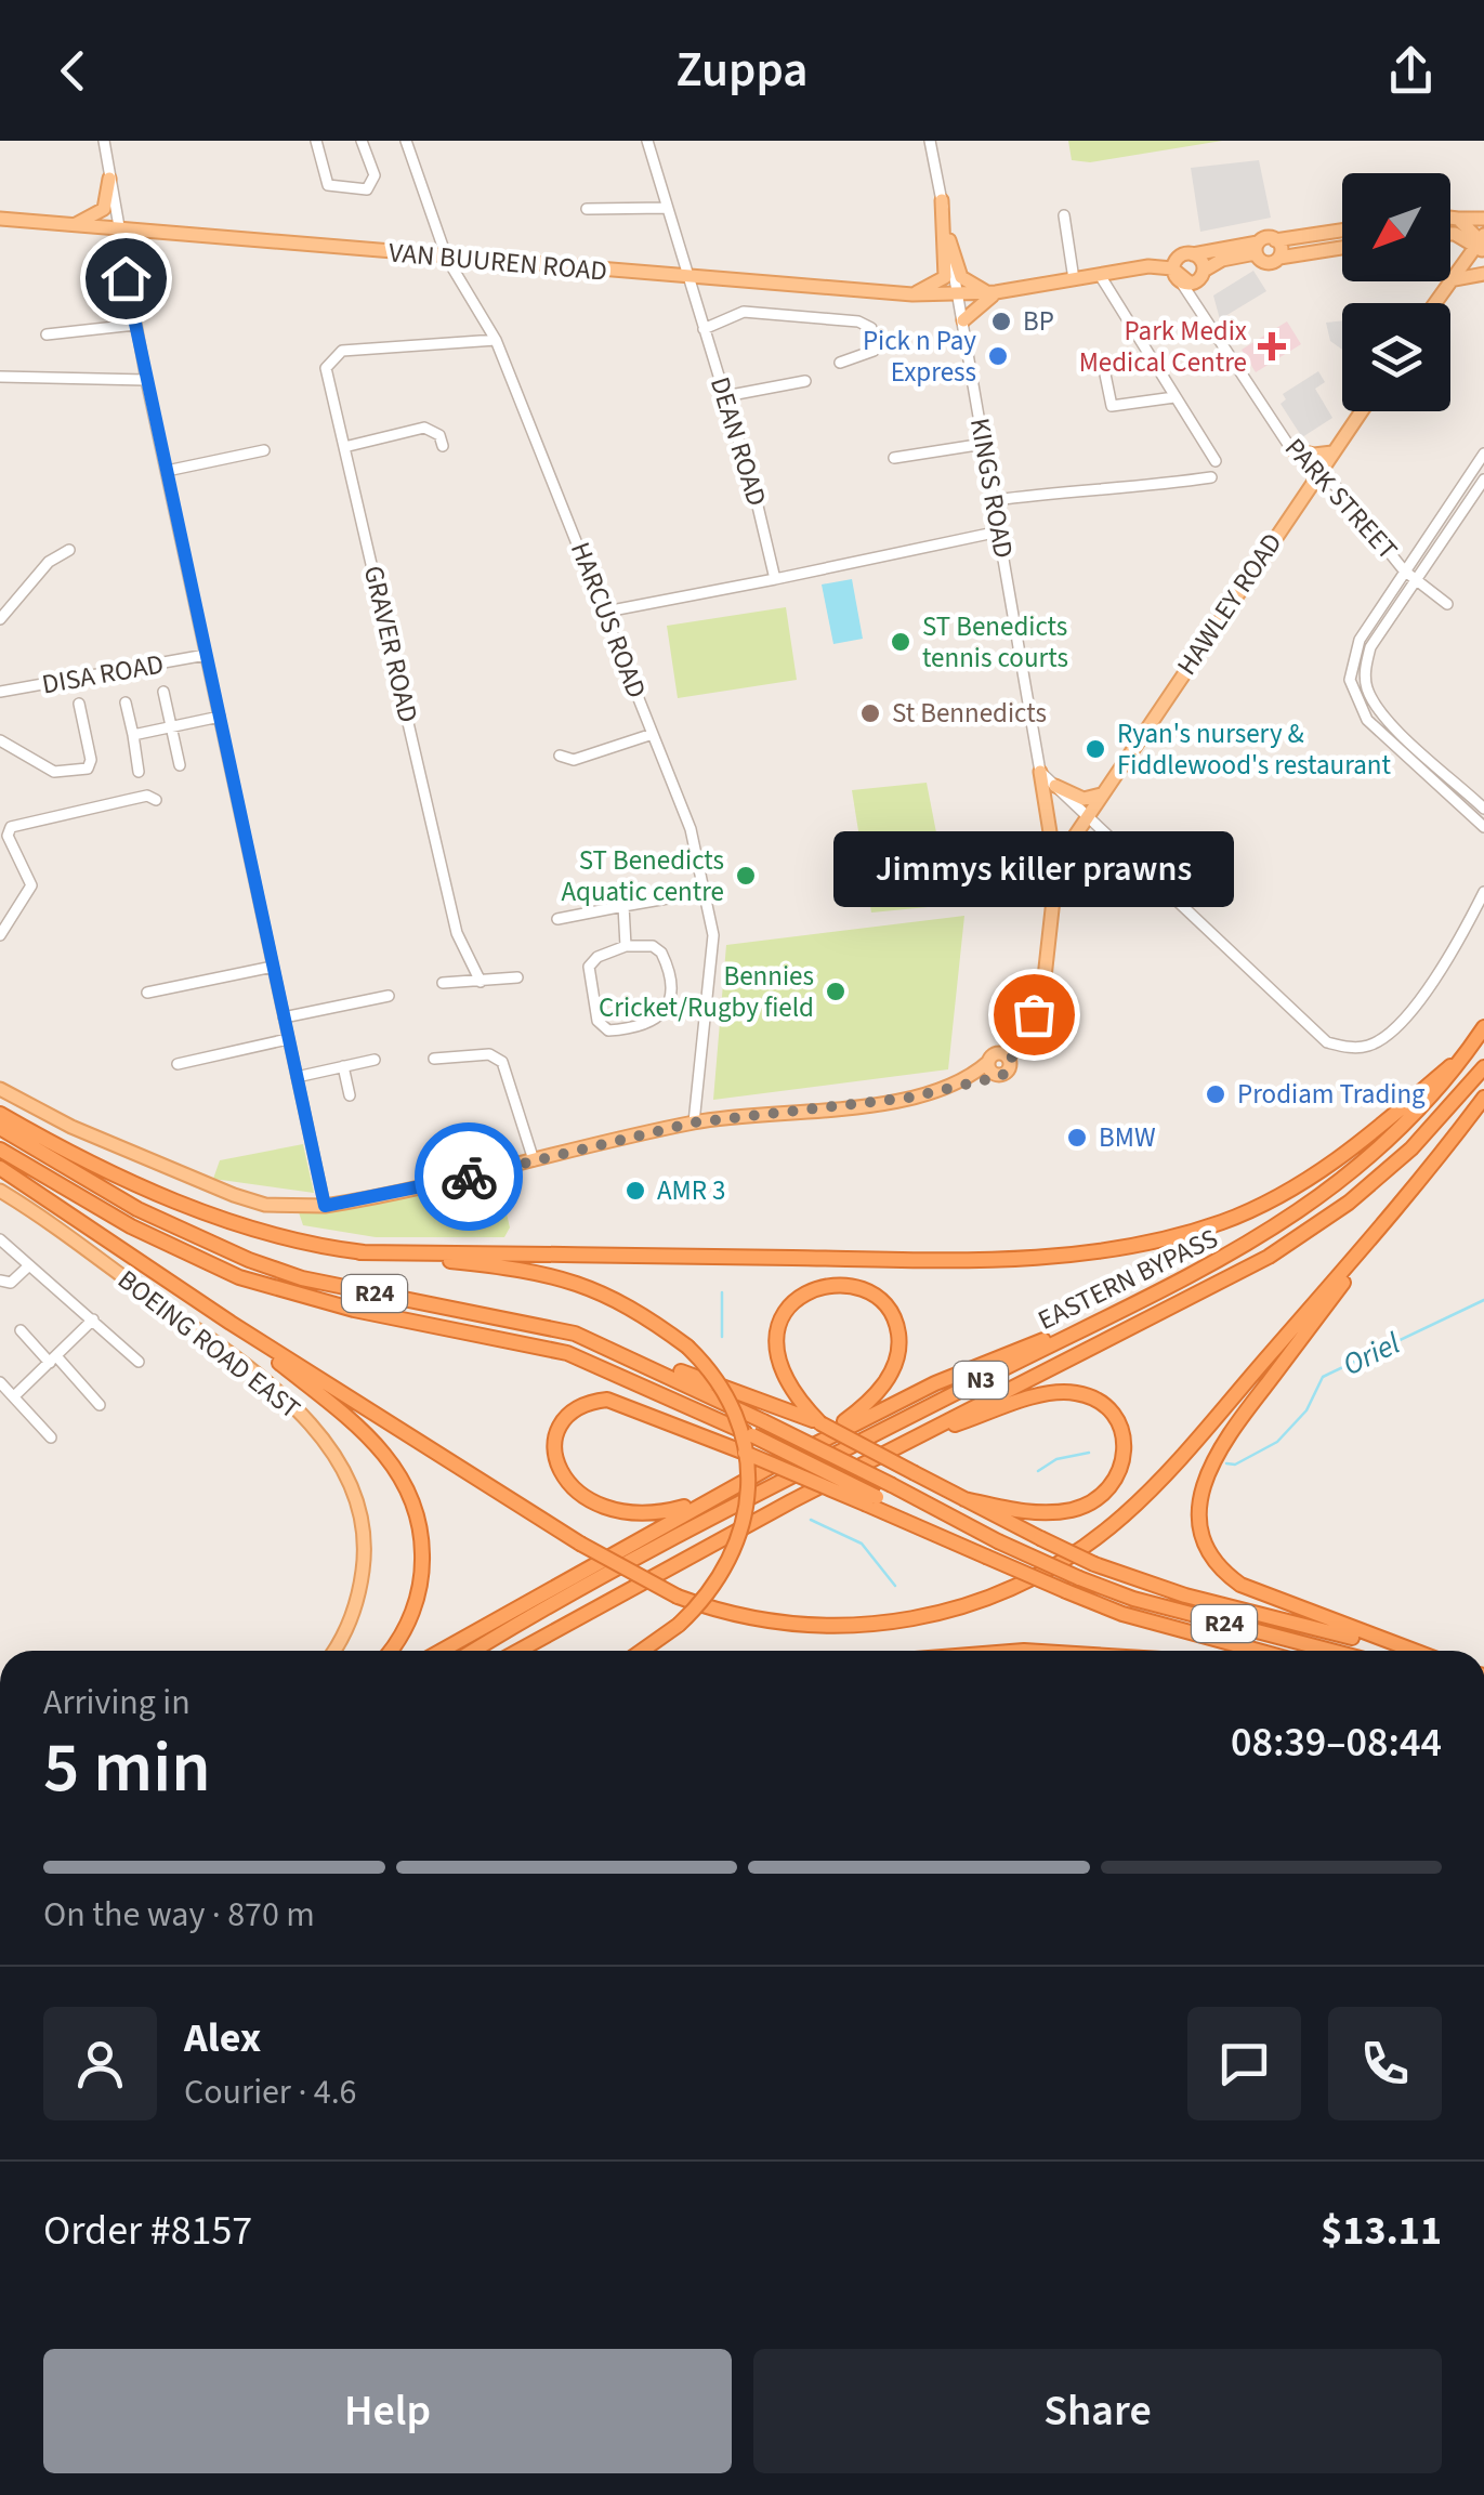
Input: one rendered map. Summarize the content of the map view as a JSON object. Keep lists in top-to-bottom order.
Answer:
{
  "streets": {
    "highway": ["EASTERN BYPASS", "R24", "N3"],
    "main road": ["VAN BUUREN ROAD", "HAWLEY ROAD", "BOEING ROAD EAST"],
    "street": [
      "DEAN ROAD",
      "KINGS ROAD",
      "PARK STREET",
      "HARCUS ROAD",
      "GRAVER ROAD",
      "DISA ROAD"
    ]
  },
  "crossings": [
    ["VAN BUUREN ROAD", "DEAN ROAD"],
    ["VAN BUUREN ROAD", "KINGS ROAD"],
    ["VAN BUUREN ROAD", "HARCUS ROAD"],
    ["PARK STREET", "HAWLEY ROAD"],
    ["HARCUS ROAD", "GRAVER ROAD"]
  ],
  "water": ["Oriel"],
  "places": {
    "other": [
      "BP",
      "Pick n Pay Express",
      "ST Benedicts tennis courts",
      "St Bennedicts",
      "Ryan's nursery & Fiddlewood's restaurant",
      "ST Benedicts Aquatic centre",
      "Bennies Cricket/Rugby field",
      "Jimmys killer prawns",
      "Prodiam Trading",
      "BMW",
      "AMR 3"
    ],
    "health": ["Park Medix Medical Centre"]
  },
  "north": "bottom left",
  "page": {
    "header": "Zuppa",
    "bubble": "Jimmys killer prawns",
    "heading": ["5 min", "Arriving in", "08:39–08:44"],
    "panel": [
      "Alex",
      "Courier · 4.6",
      "Order #8157",
      "$13.11"
    ],
    "bar": "On the way · 870 m",
    "buttons": ["Help", "Share"]
  }
}
